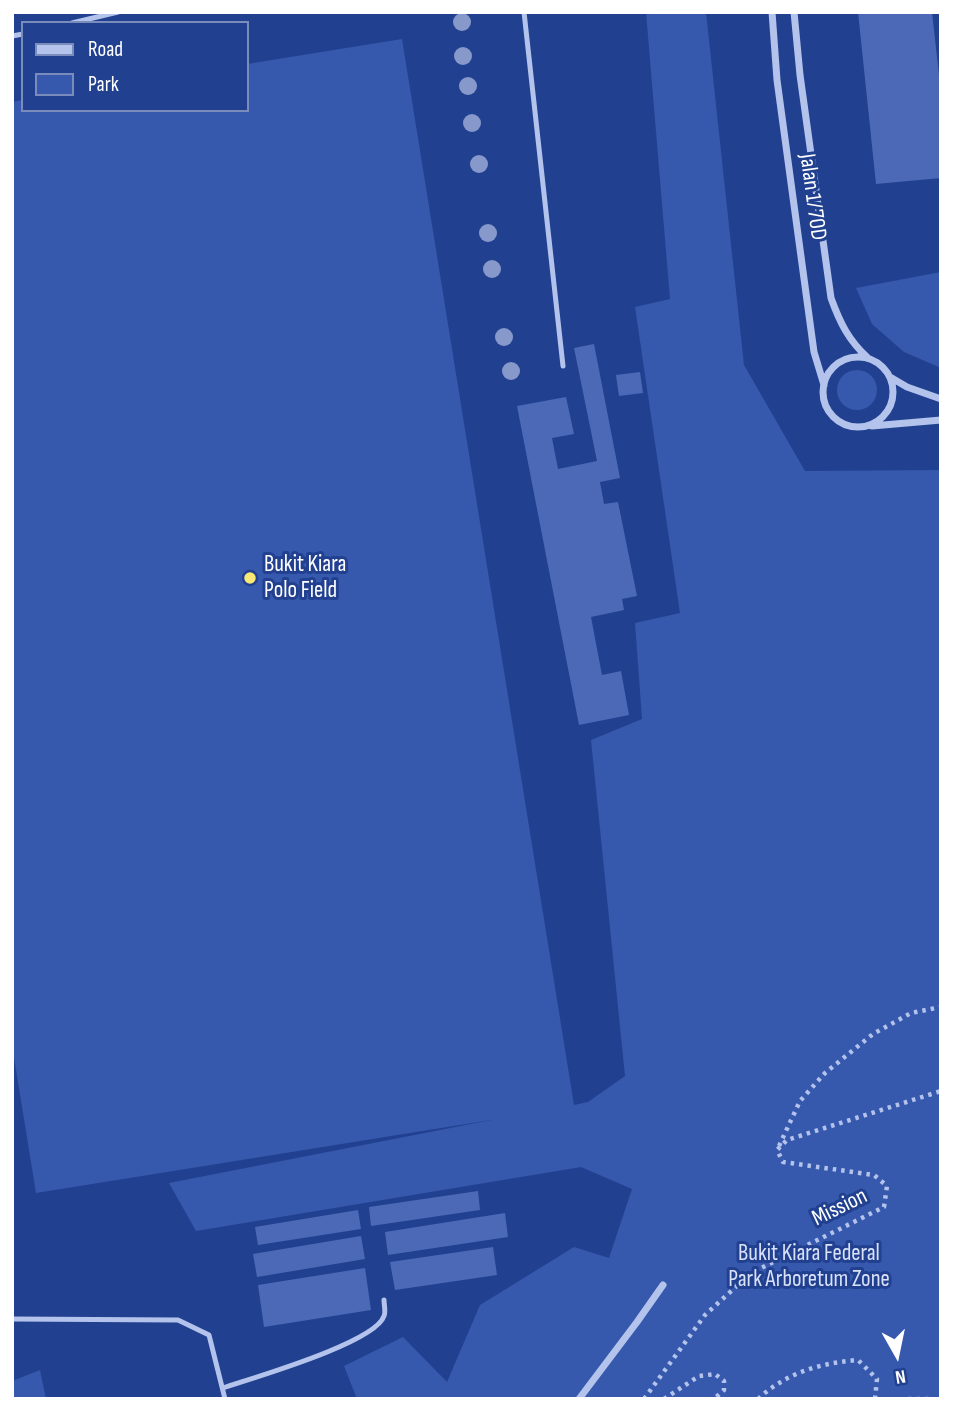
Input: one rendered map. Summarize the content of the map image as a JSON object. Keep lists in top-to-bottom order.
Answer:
{
  "streets": {
    "street": ["Jalan 1/70D"],
    "path": ["Mission"]
  },
  "parks": ["Bukit Kiara Federal Park Arboretum Zone"],
  "places": ["Bukit Kiara Polo Field"],
  "legend": ["Road", "Park"],
  "north": "bottom"
}
